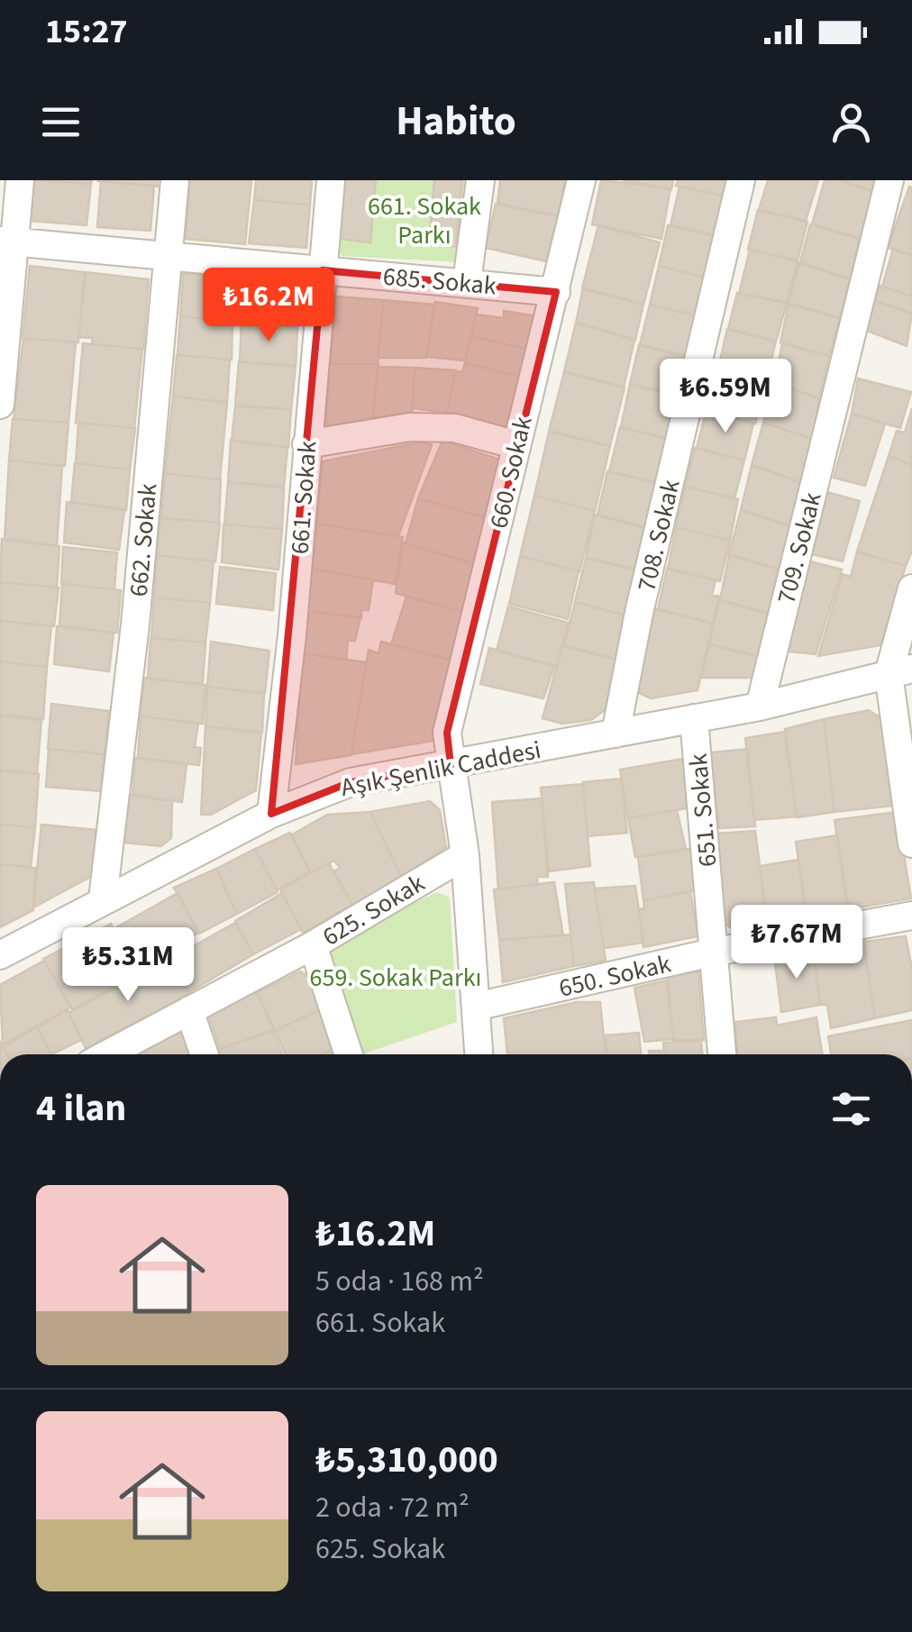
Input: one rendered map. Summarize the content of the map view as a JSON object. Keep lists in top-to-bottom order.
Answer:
{
  "streets": {
    "street": [
      "685. Sokak",
      "660. Sokak",
      "661. Sokak",
      "708. Sokak",
      "662. Sokak",
      "709. Sokak",
      "Aşık Şenlik Caddesi",
      "651. Sokak",
      "625. Sokak",
      "650. Sokak"
    ]
  },
  "crossings": [
    ["685. Sokak", "660. Sokak"],
    ["685. Sokak", "661. Sokak"],
    ["685. Sokak", "662. Sokak"],
    ["660. Sokak", "Aşık Şenlik Caddesi"],
    ["660. Sokak", "625. Sokak"],
    ["660. Sokak", "650. Sokak"],
    ["661. Sokak", "Aşık Şenlik Caddesi"],
    ["708. Sokak", "Aşık Şenlik Caddesi"],
    ["662. Sokak", "Aşık Şenlik Caddesi"],
    ["709. Sokak", "Aşık Şenlik Caddesi"],
    ["Aşık Şenlik Caddesi", "651. Sokak"],
    ["651. Sokak", "650. Sokak"]
  ],
  "parks": ["661. Sokak Parkı", "659. Sokak Parkı"],
  "page": {
    "status": "15:27",
    "header": "Habito",
    "price": [
      "₺16.2M",
      "₺6.59M",
      "₺7.67M",
      "₺5.31M"
    ],
    "heading": "4 ilan",
    "list": [
      {
        "name": "₺16.2M",
        "note": "5 oda · 168 m² · 661. Sokak"
      },
      {
        "name": "₺5,310,000",
        "note": "2 oda · 72 m² · 625. Sokak"
      }
    ]
  }
}
